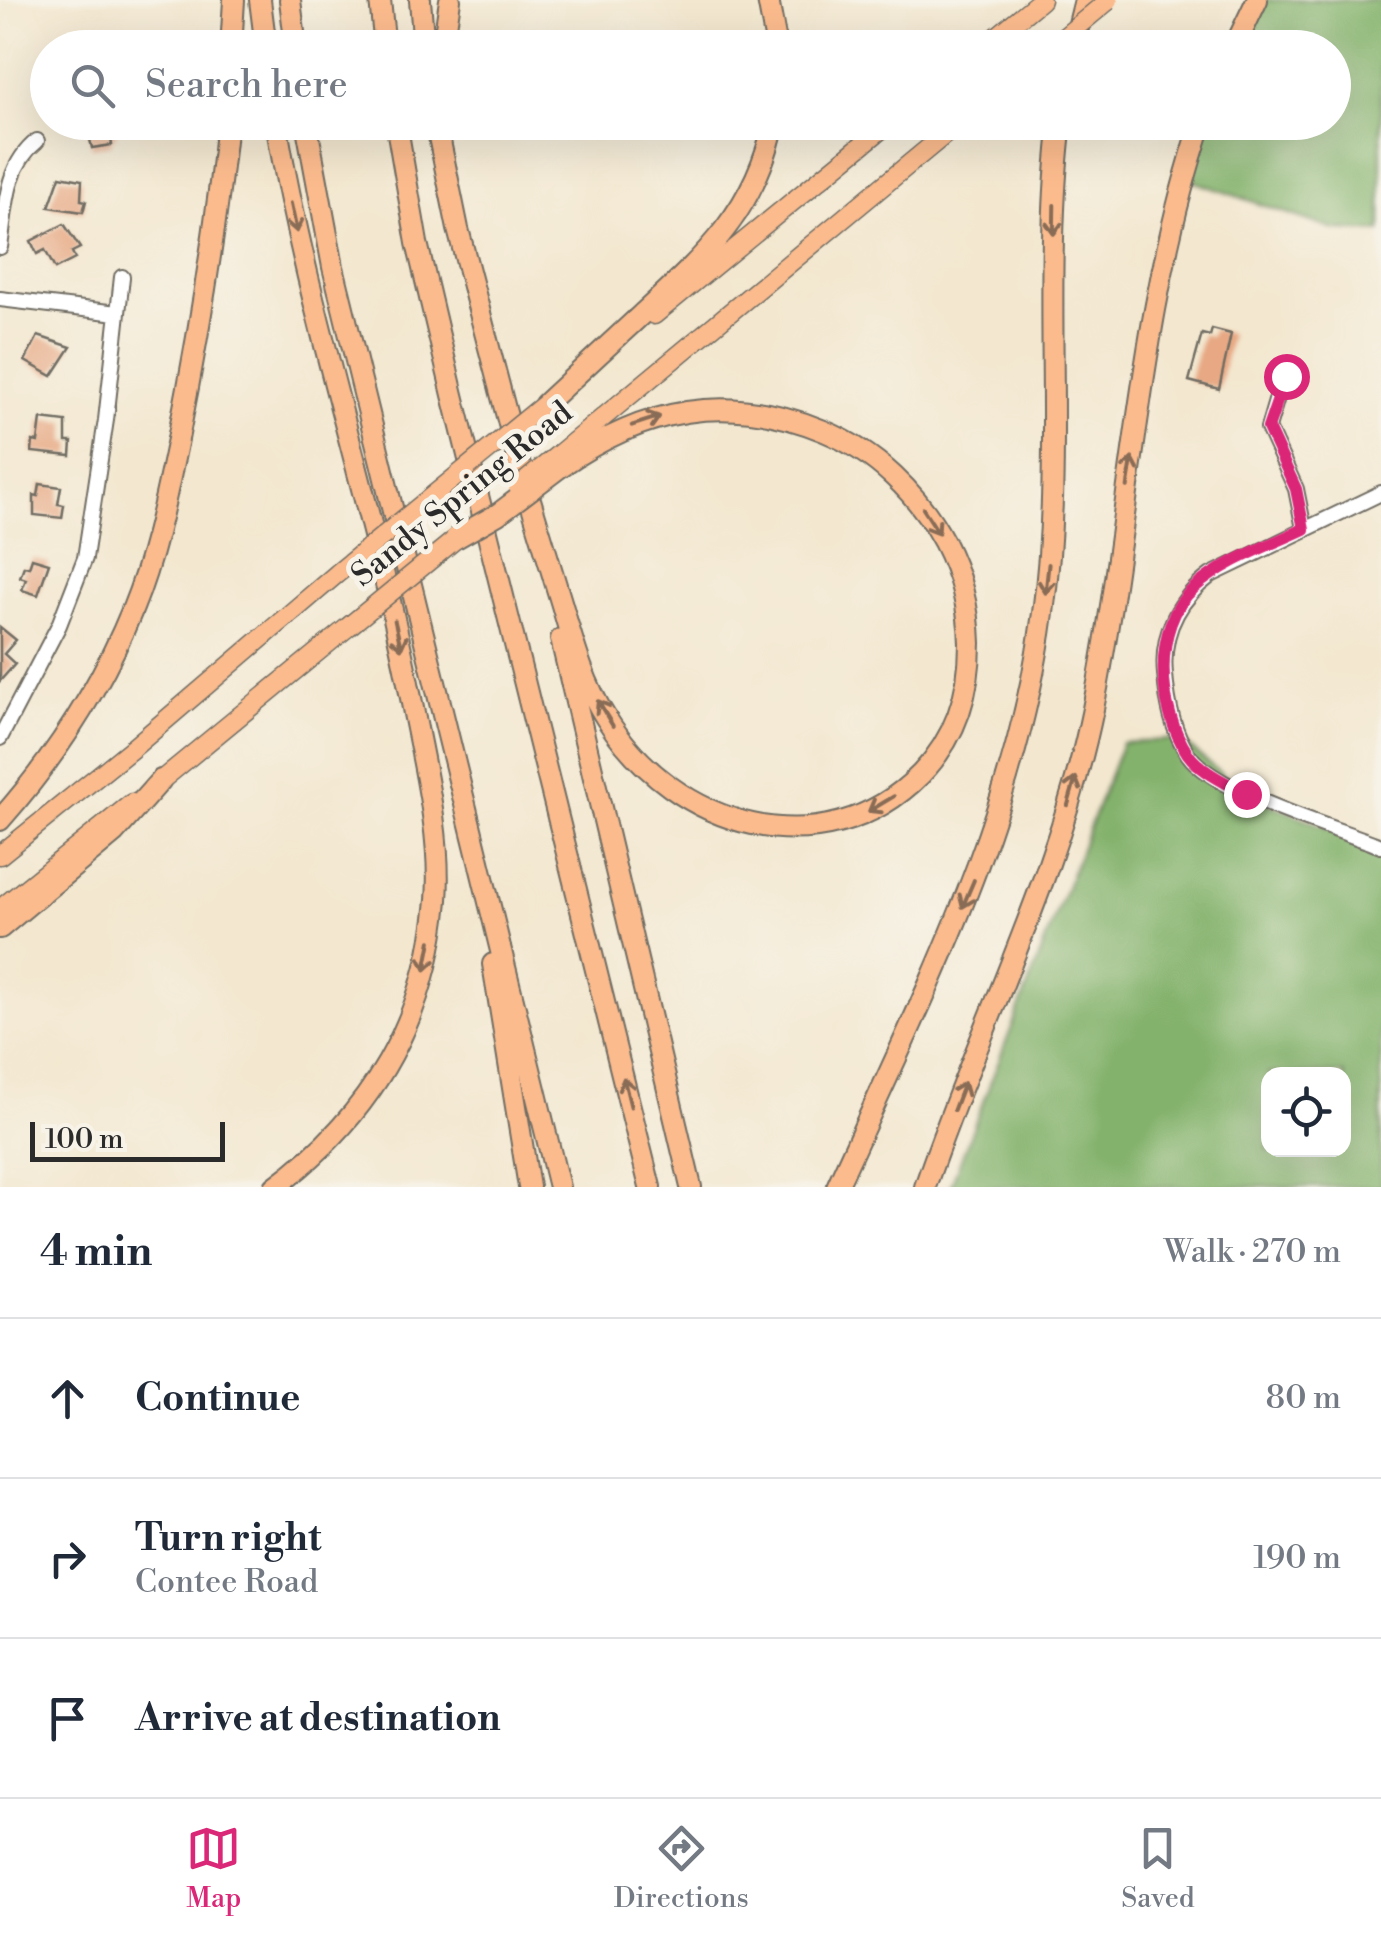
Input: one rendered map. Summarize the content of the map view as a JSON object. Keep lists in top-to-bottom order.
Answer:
{
  "streets": {
    "main road": ["Sandy Spring Road"]
  },
  "scale_bar": "100 m",
  "page": {
    "search": "Search here",
    "scale": "100 m",
    "heading": ["4 min", "Walk · 270 m"],
    "list": [
      ["Continue", "80 m"],
      ["Turn right", "Contee Road", "190 m"],
      "Arrive at destination"
    ],
    "nav": ["Map", "Directions", "Saved"]
  }
}
